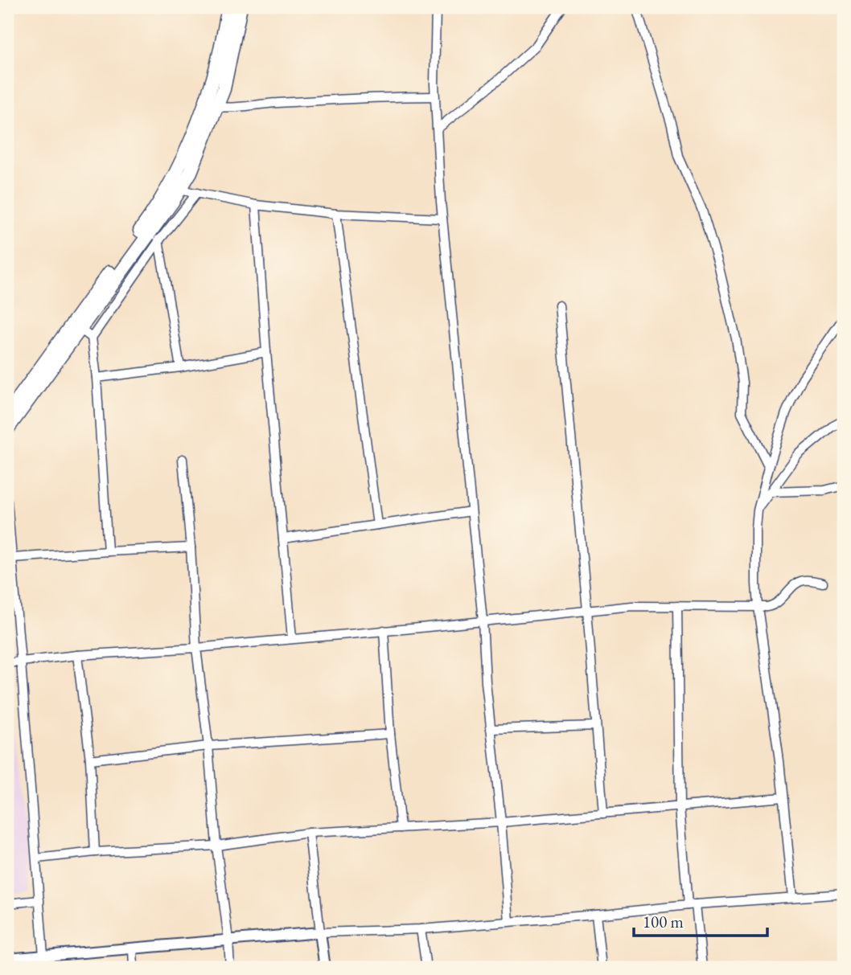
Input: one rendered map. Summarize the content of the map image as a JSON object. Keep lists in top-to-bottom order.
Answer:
{
  "scale_bar": "100 m"
}
